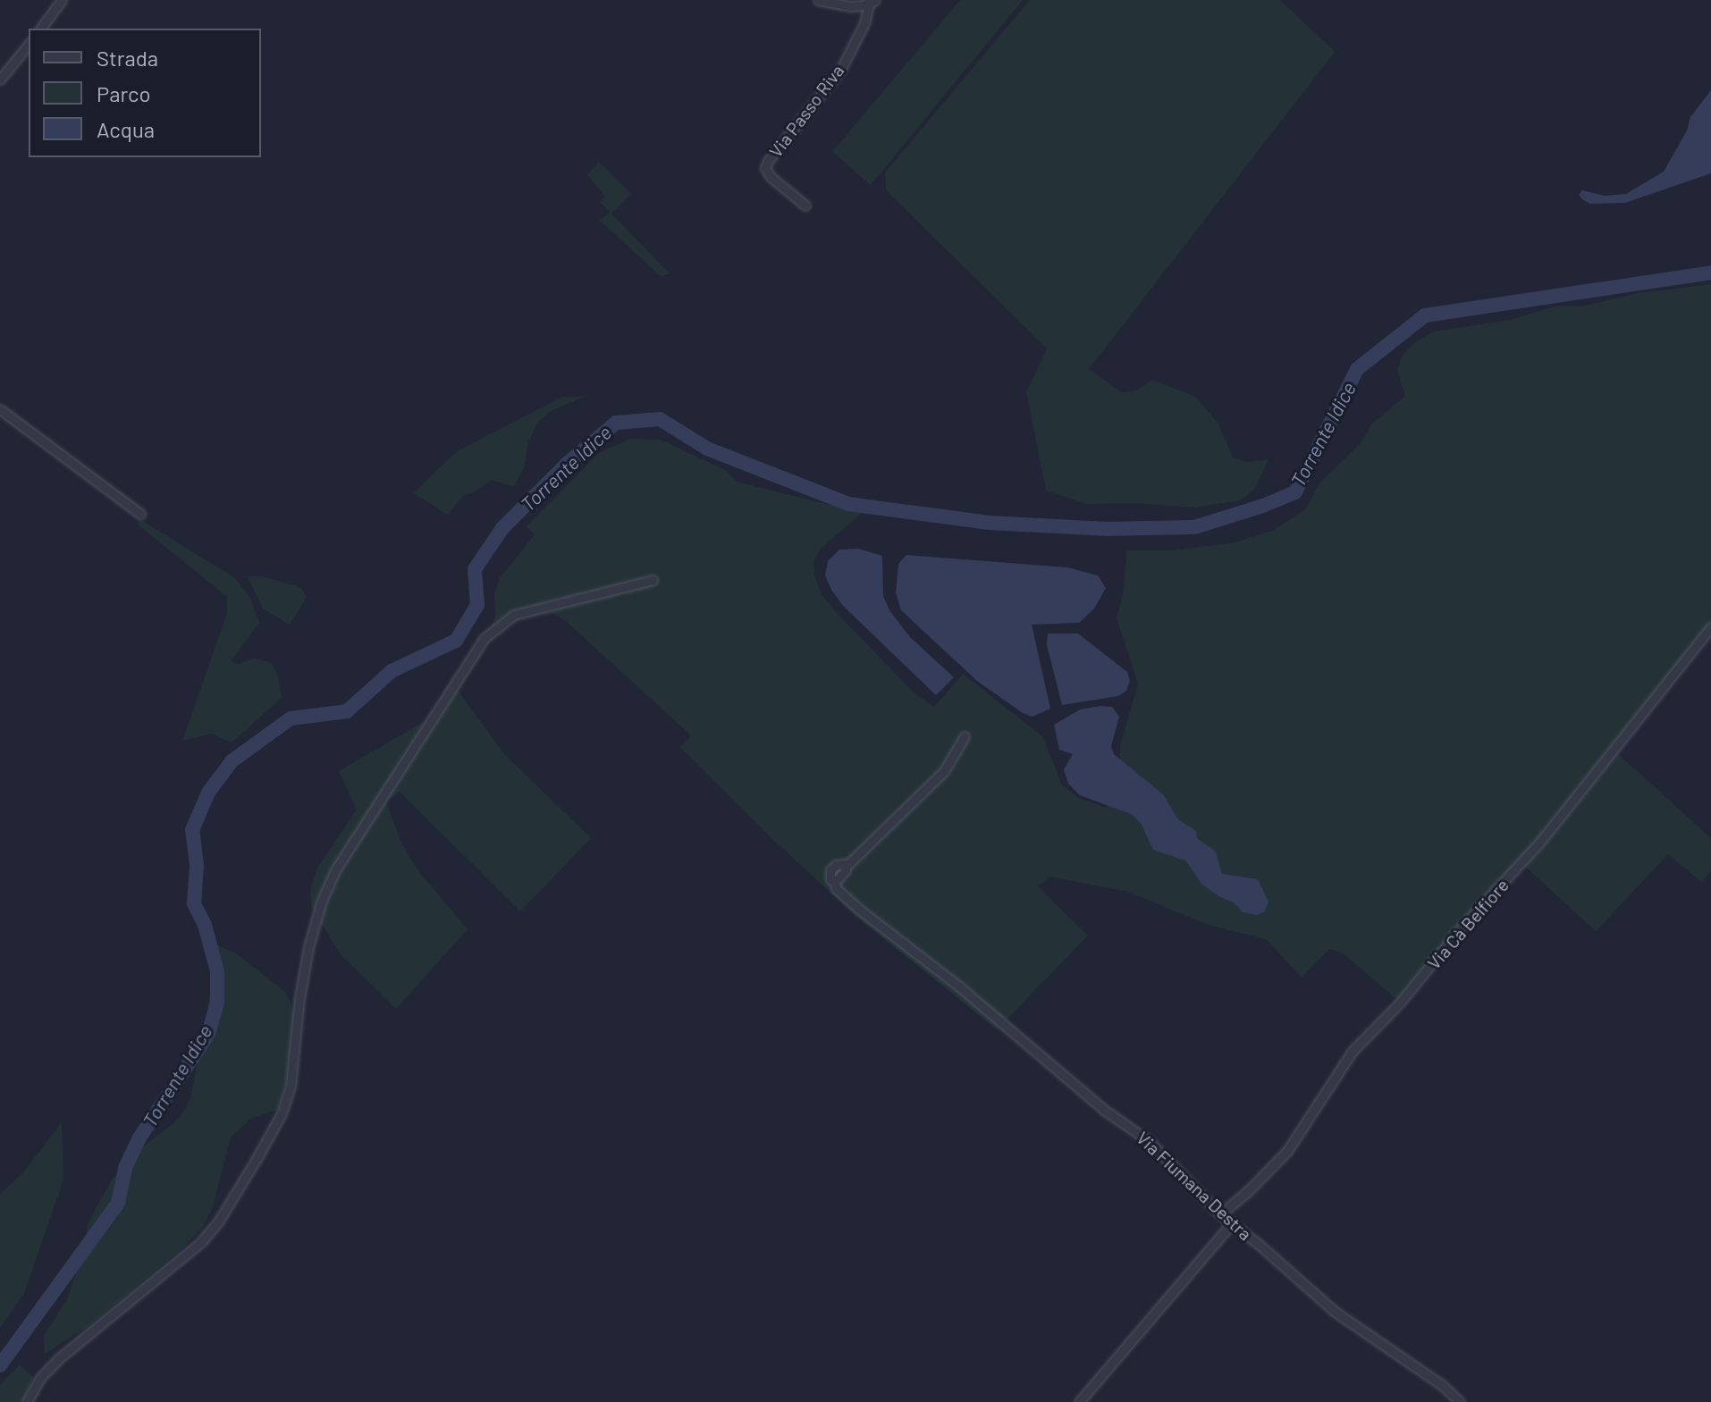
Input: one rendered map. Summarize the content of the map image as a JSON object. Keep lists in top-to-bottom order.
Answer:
{
  "streets": {
    "street": ["Via Passo Riva", "Via Cà Belfiore", "Via Fiumana Destra"]
  },
  "crossings": [
    ["Via Cà Belfiore", "Via Fiumana Destra"]
  ],
  "water": ["Torrente Idice"],
  "legend": ["Strada", "Parco", "Acqua"]
}
